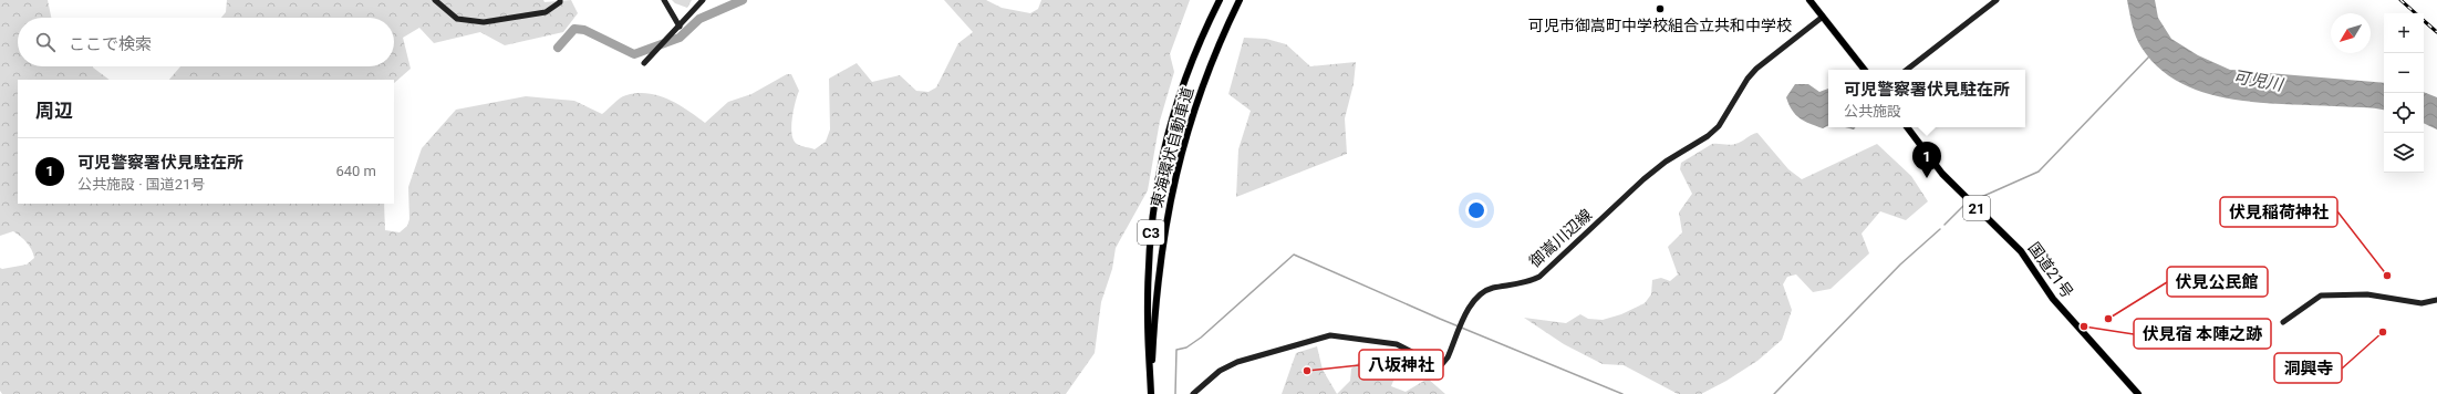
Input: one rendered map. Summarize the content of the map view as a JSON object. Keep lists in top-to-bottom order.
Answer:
{
  "streets": {
    "highway": [
      "東海環状自動車道",
      "21",
      "C3",
      "国道21号"
    ],
    "main road": ["御嵩川辺線"]
  },
  "water": ["可児川"],
  "places": [
    "可児市御嵩町中学校組合立共和中学校",
    "伏見稲荷神社",
    "伏見公民館",
    "伏見宿 本陣之跡",
    "洞興寺",
    "八坂神社"
  ],
  "north": "bottom left",
  "page": {
    "map_buttons": ["+", "−"],
    "search": "ここで検索",
    "popup": ["可児警察署伏見駐在所", "公共施設"],
    "heading": "周辺",
    "list": [
      {
        "mark": "1",
        "name": "可児警察署伏見駐在所",
        "note": "公共施設 · 国道21号",
        "value": "640 m"
      }
    ],
    "pins": "1"
  }
}
